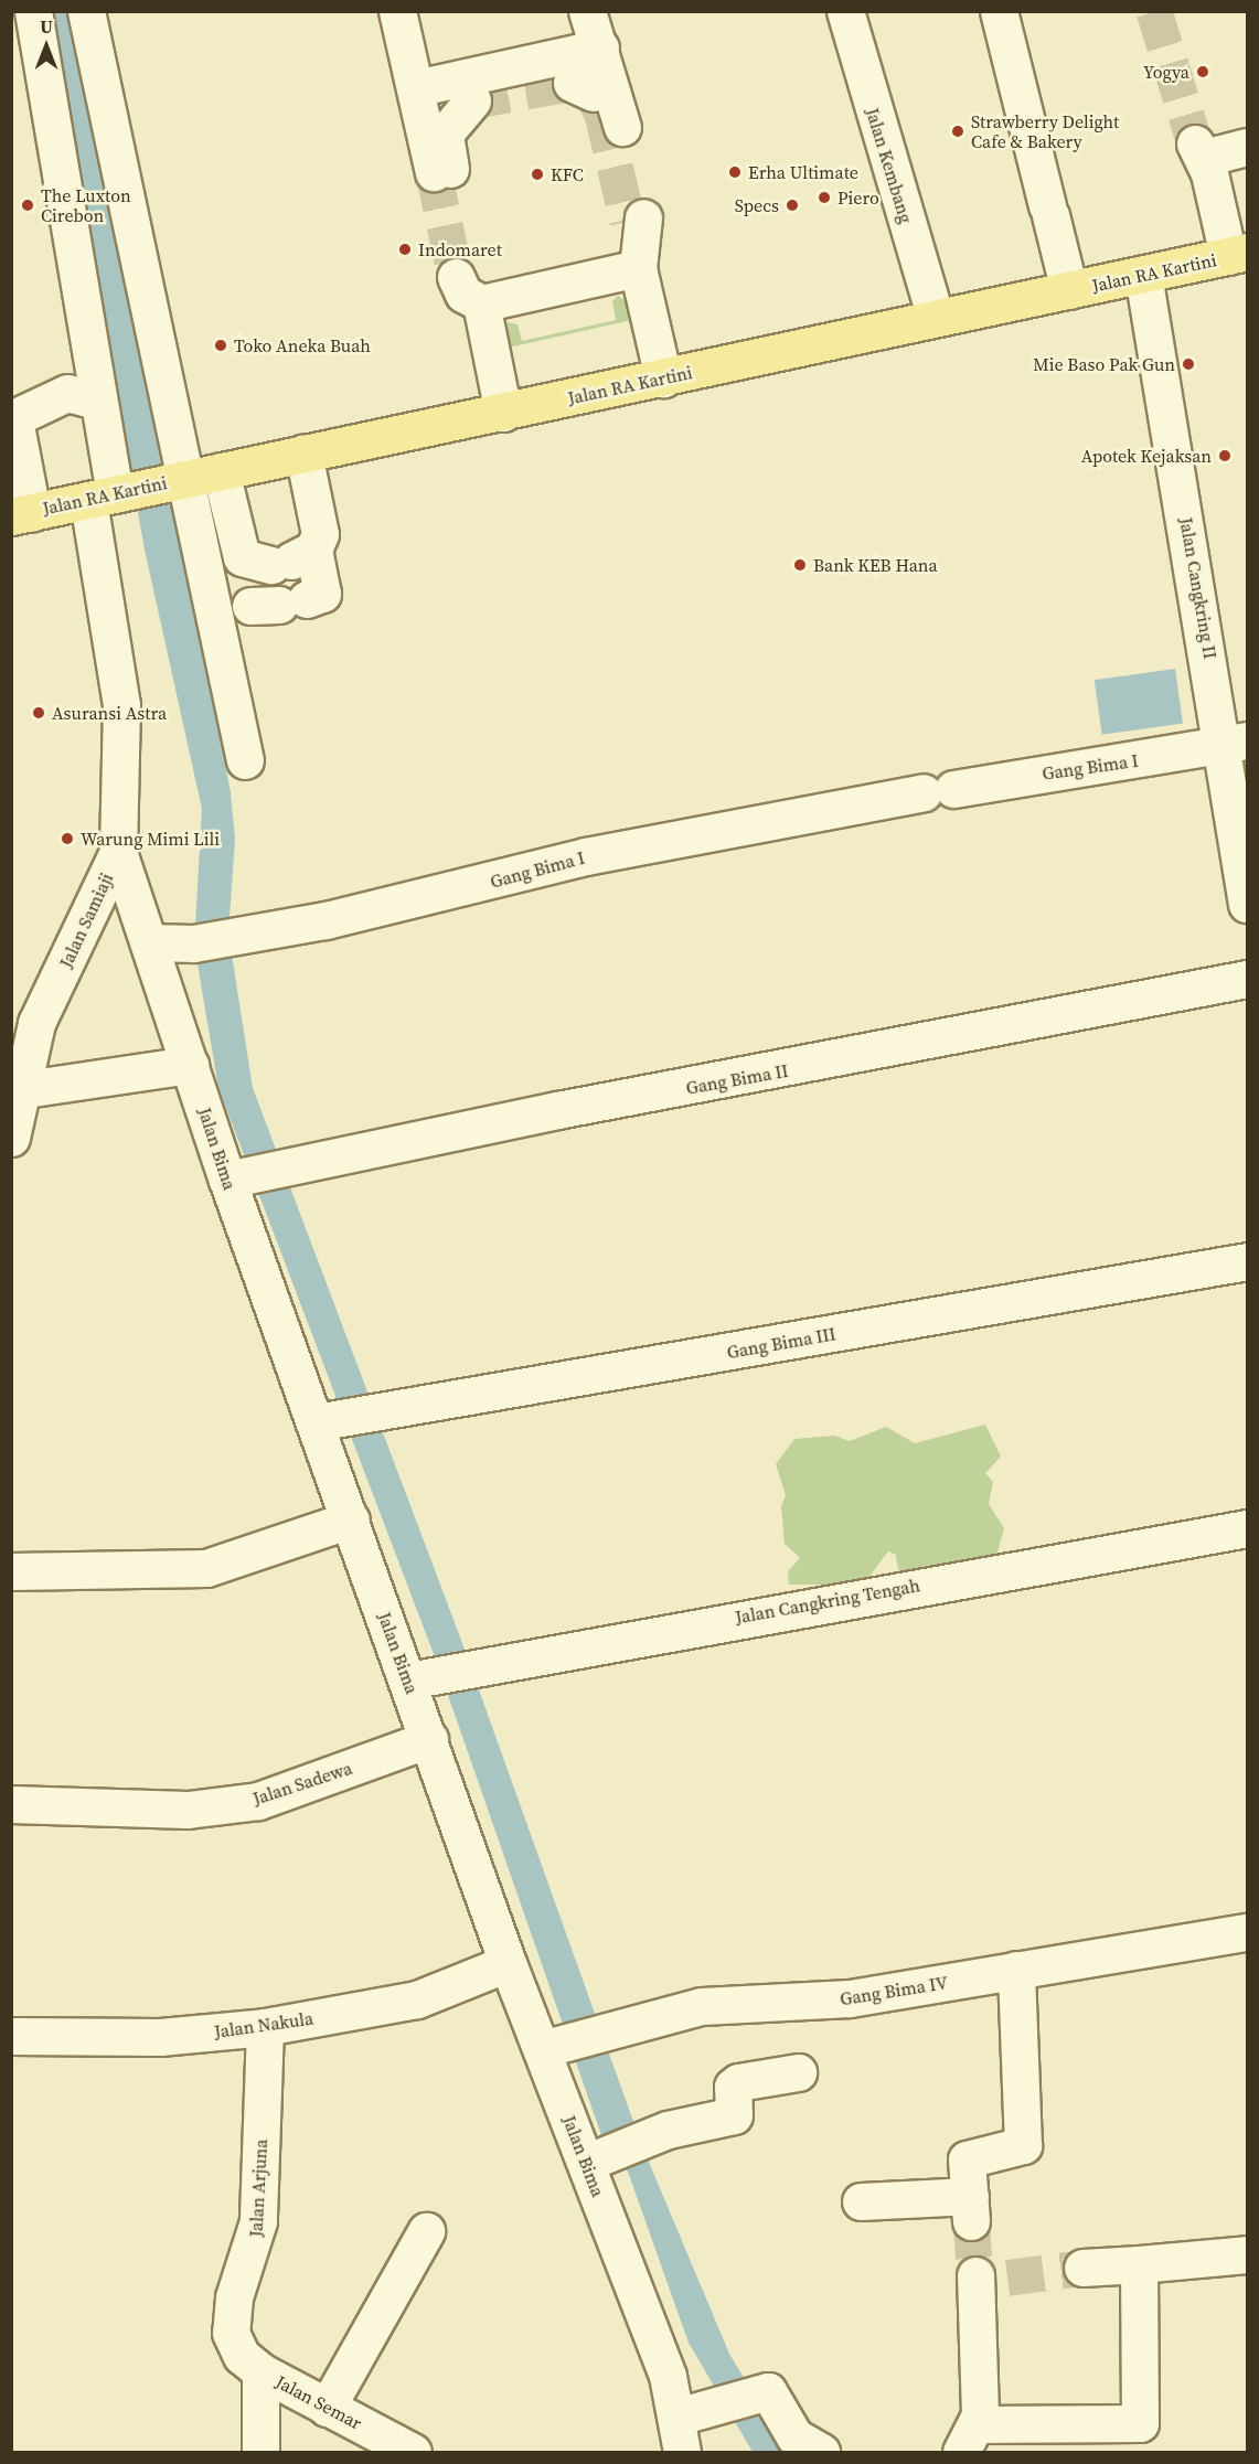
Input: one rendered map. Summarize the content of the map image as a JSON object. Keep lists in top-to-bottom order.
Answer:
{
  "streets": {
    "main road": ["Jalan RA Kartini"],
    "street": [
      "Jalan Kembang",
      "Jalan Cangkring II",
      "Gang Bima I",
      "Jalan Samiaji",
      "Gang Bima II",
      "Jalan Bima",
      "Gang Bima III",
      "Jalan Cangkring Tengah",
      "Jalan Sadewa",
      "Gang Bima IV",
      "Jalan Nakula",
      "Jalan Arjuna",
      "Jalan Semar"
    ]
  },
  "crossings": [
    ["Jalan Kembang", "Jalan RA Kartini"],
    ["Jalan RA Kartini", "Jalan Cangkring II"],
    ["Jalan RA Kartini", "Jalan Samiaji"],
    ["Jalan Cangkring II", "Gang Bima I"],
    ["Gang Bima I", "Jalan Bima"],
    ["Jalan Samiaji", "Jalan Bima"],
    ["Gang Bima II", "Jalan Bima"],
    ["Jalan Bima", "Gang Bima III"],
    ["Jalan Bima", "Jalan Cangkring Tengah"],
    ["Jalan Bima", "Jalan Sadewa"],
    ["Jalan Bima", "Gang Bima IV"],
    ["Jalan Bima", "Jalan Nakula"],
    ["Jalan Nakula", "Jalan Arjuna"],
    ["Jalan Arjuna", "Jalan Semar"]
  ],
  "places": [
    "Yogya",
    "Strawberry Delight Cafe & Bakery",
    "Erha Ultimate",
    "KFC",
    "Piero",
    "The Luxton Cirebon",
    "Specs",
    "Indomaret",
    "Toko Aneka Buah",
    "Mie Baso Pak Gun",
    "Apotek Kejaksan",
    "Bank KEB Hana",
    "Asuransi Astra",
    "Warung Mimi Lili"
  ],
  "north": "top"
}
